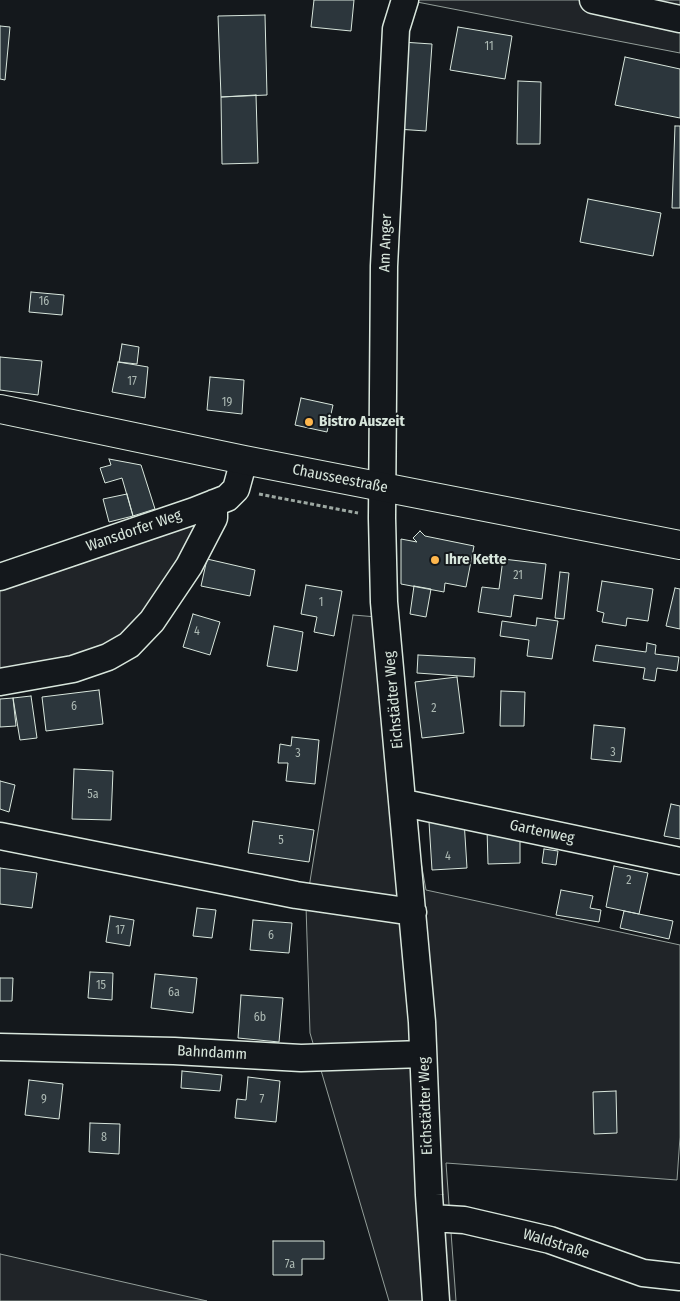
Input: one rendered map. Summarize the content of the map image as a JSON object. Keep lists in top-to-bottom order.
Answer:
{
  "streets": {
    "main road": ["Chausseestraße"],
    "street": [
      "Am Anger",
      "Wansdorfer Weg",
      "Eichstädter Weg",
      "Gartenweg",
      "Bahndamm",
      "Waldstraße"
    ]
  },
  "crossings": [
    ["Am Anger", "Chausseestraße"],
    ["Am Anger", "Eichstädter Weg"],
    ["Chausseestraße", "Eichstädter Weg"],
    ["Eichstädter Weg", "Gartenweg"],
    ["Eichstädter Weg", "Bahndamm"],
    ["Eichstädter Weg", "Waldstraße"]
  ],
  "places": ["Bistro Auszeit", "Ihre Kette"],
  "house_numbers": [
    "11",
    "16",
    "17",
    "19",
    "21",
    "1",
    "4",
    "6",
    "2",
    "3",
    "3",
    "5a",
    "5",
    "4",
    "2",
    "17",
    "6",
    "15",
    "6a",
    "6b",
    "9",
    "7",
    "8",
    "7a"
  ]
}
